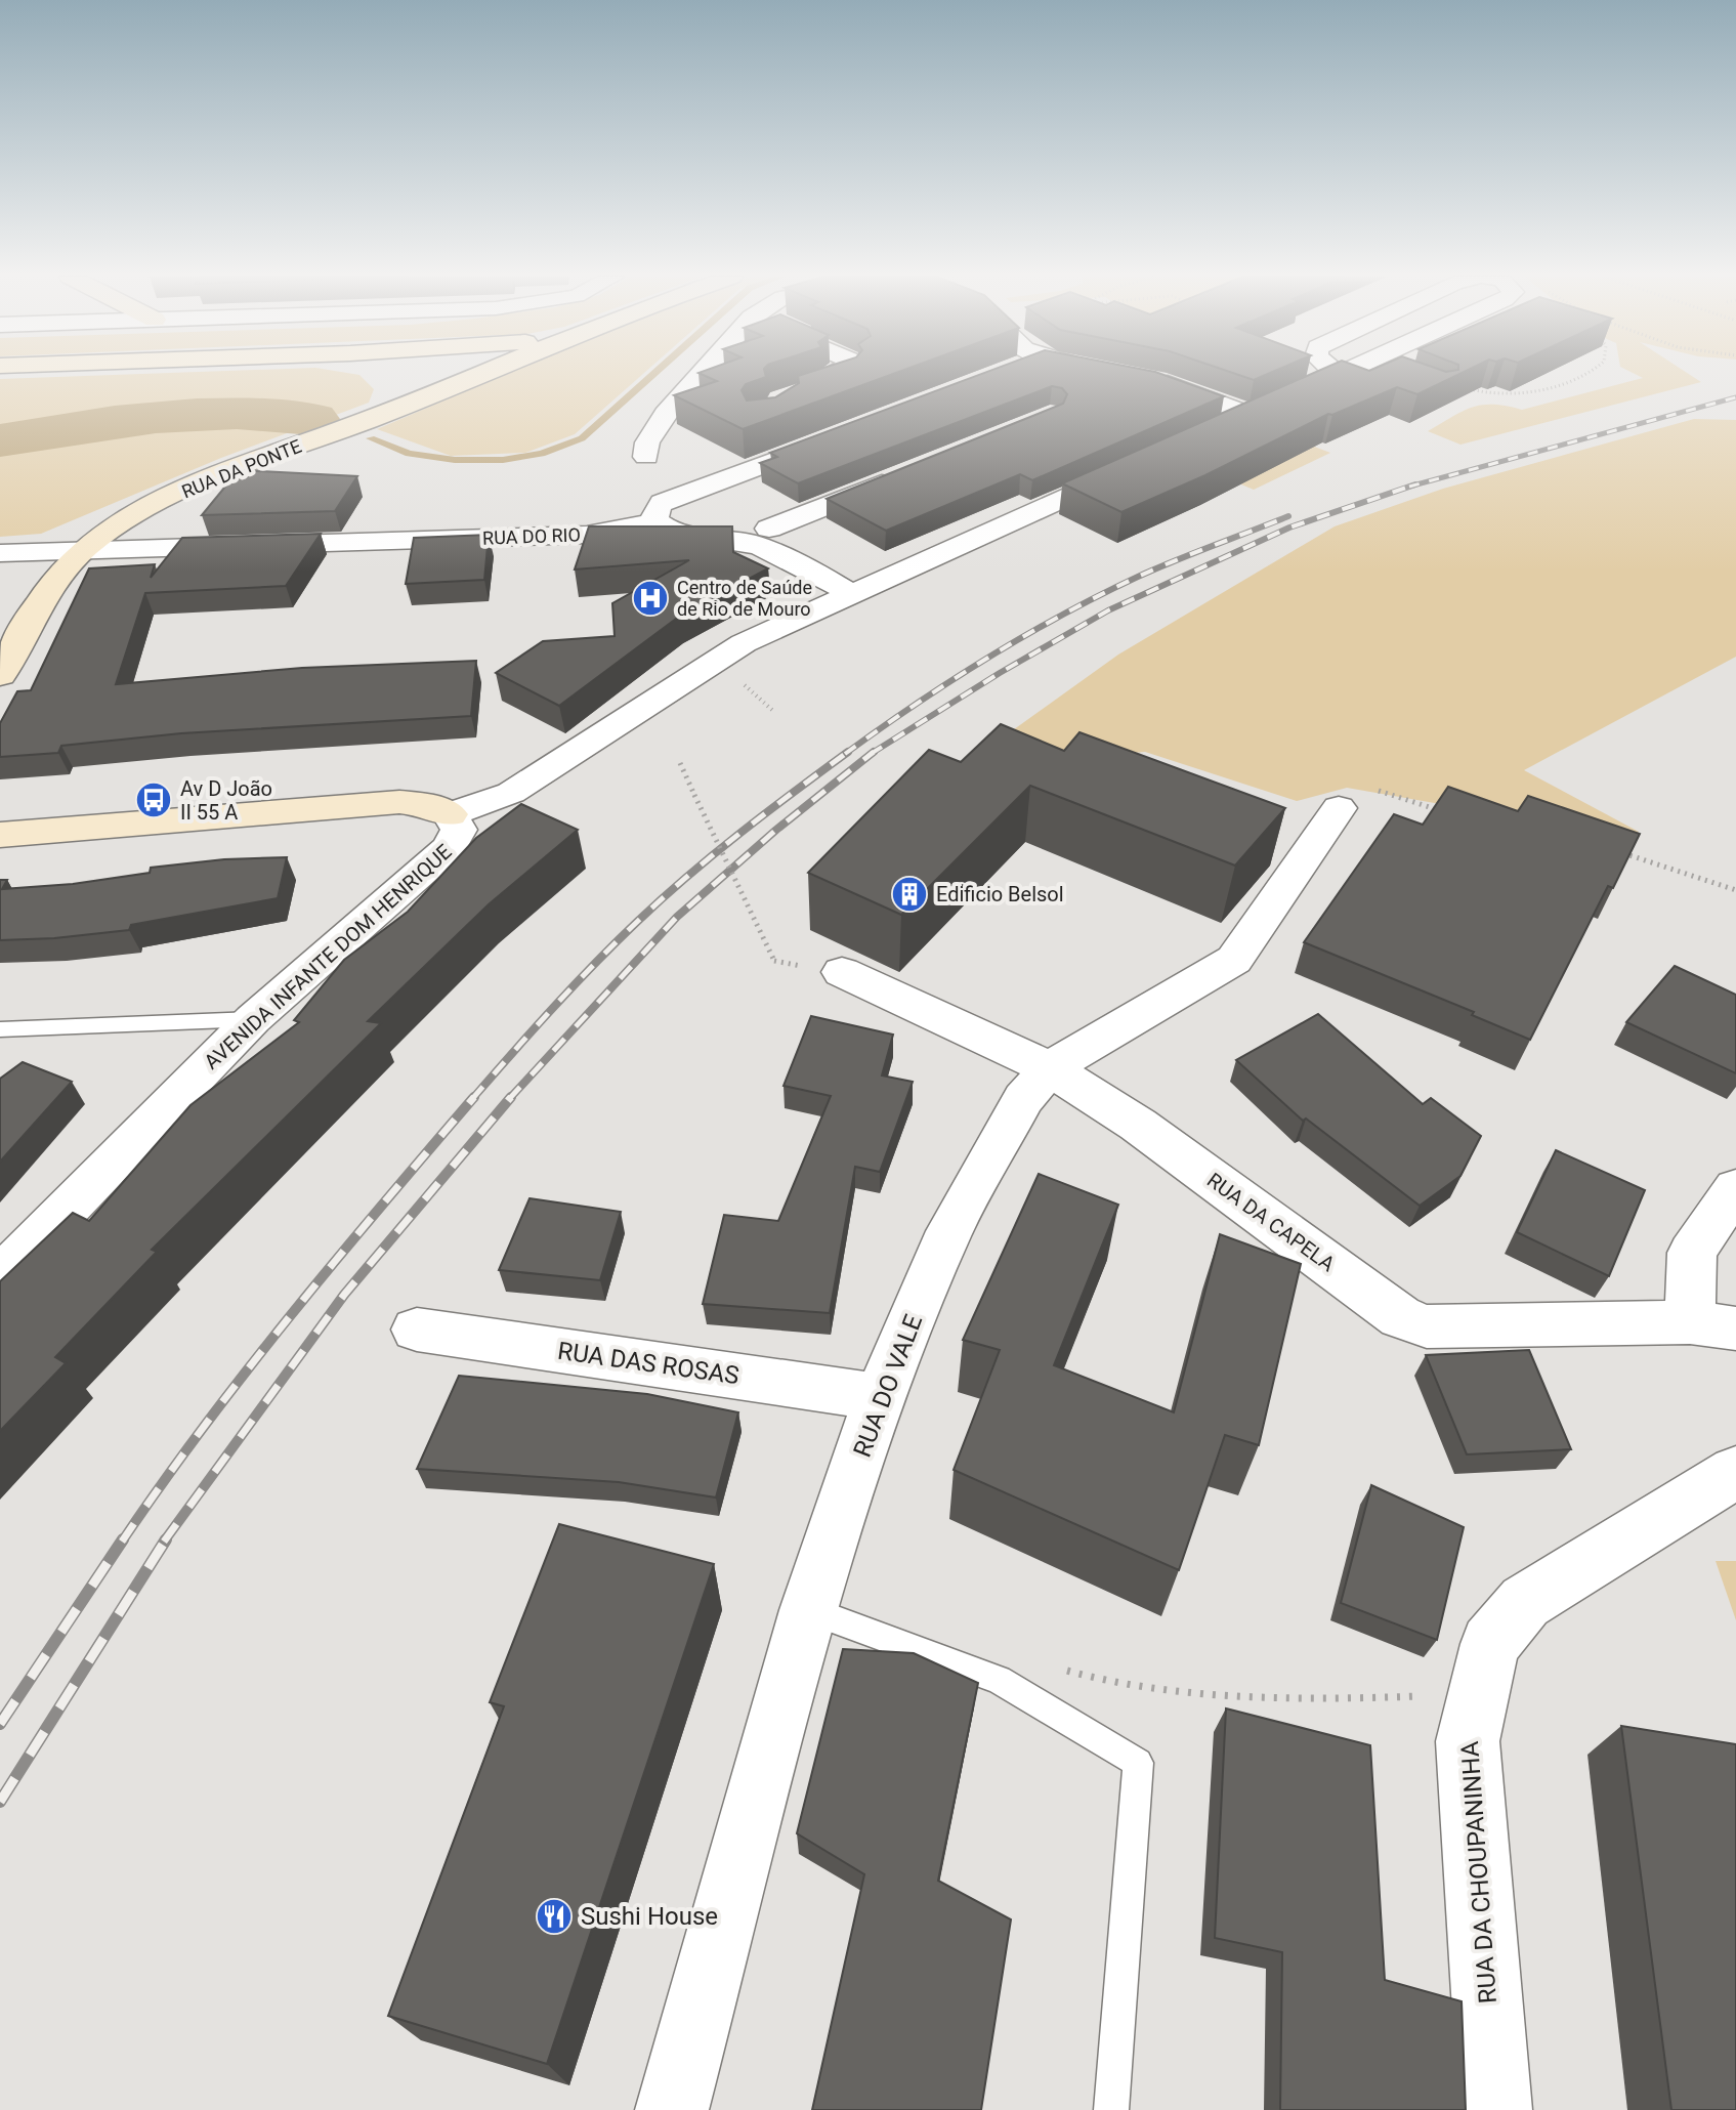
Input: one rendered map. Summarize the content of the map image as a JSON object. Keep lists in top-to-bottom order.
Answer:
{
  "streets": {
    "street": [
      "RUA DA PONTE",
      "RUA DO RIO",
      "AVENIDA INFANTE DOM HENRIQUE",
      "RUA DA CAPELA",
      "RUA DAS ROSAS",
      "RUA DO VALE",
      "RUA DA CHOUPANINHA"
    ]
  },
  "crossings": [
    ["RUA DA PONTE", "RUA DO RIO"],
    ["RUA DO RIO", "AVENIDA INFANTE DOM HENRIQUE"],
    ["RUA DA CAPELA", "RUA DO VALE"],
    ["RUA DAS ROSAS", "RUA DO VALE"]
  ],
  "places": {
    "hospital": ["Centro de Saúde de Rio de Mouro"],
    "bus stop": ["Av D João II 55 A"],
    "building": ["Edificio Belsol"],
    "restaurant": ["Sushi House"]
  }
}
